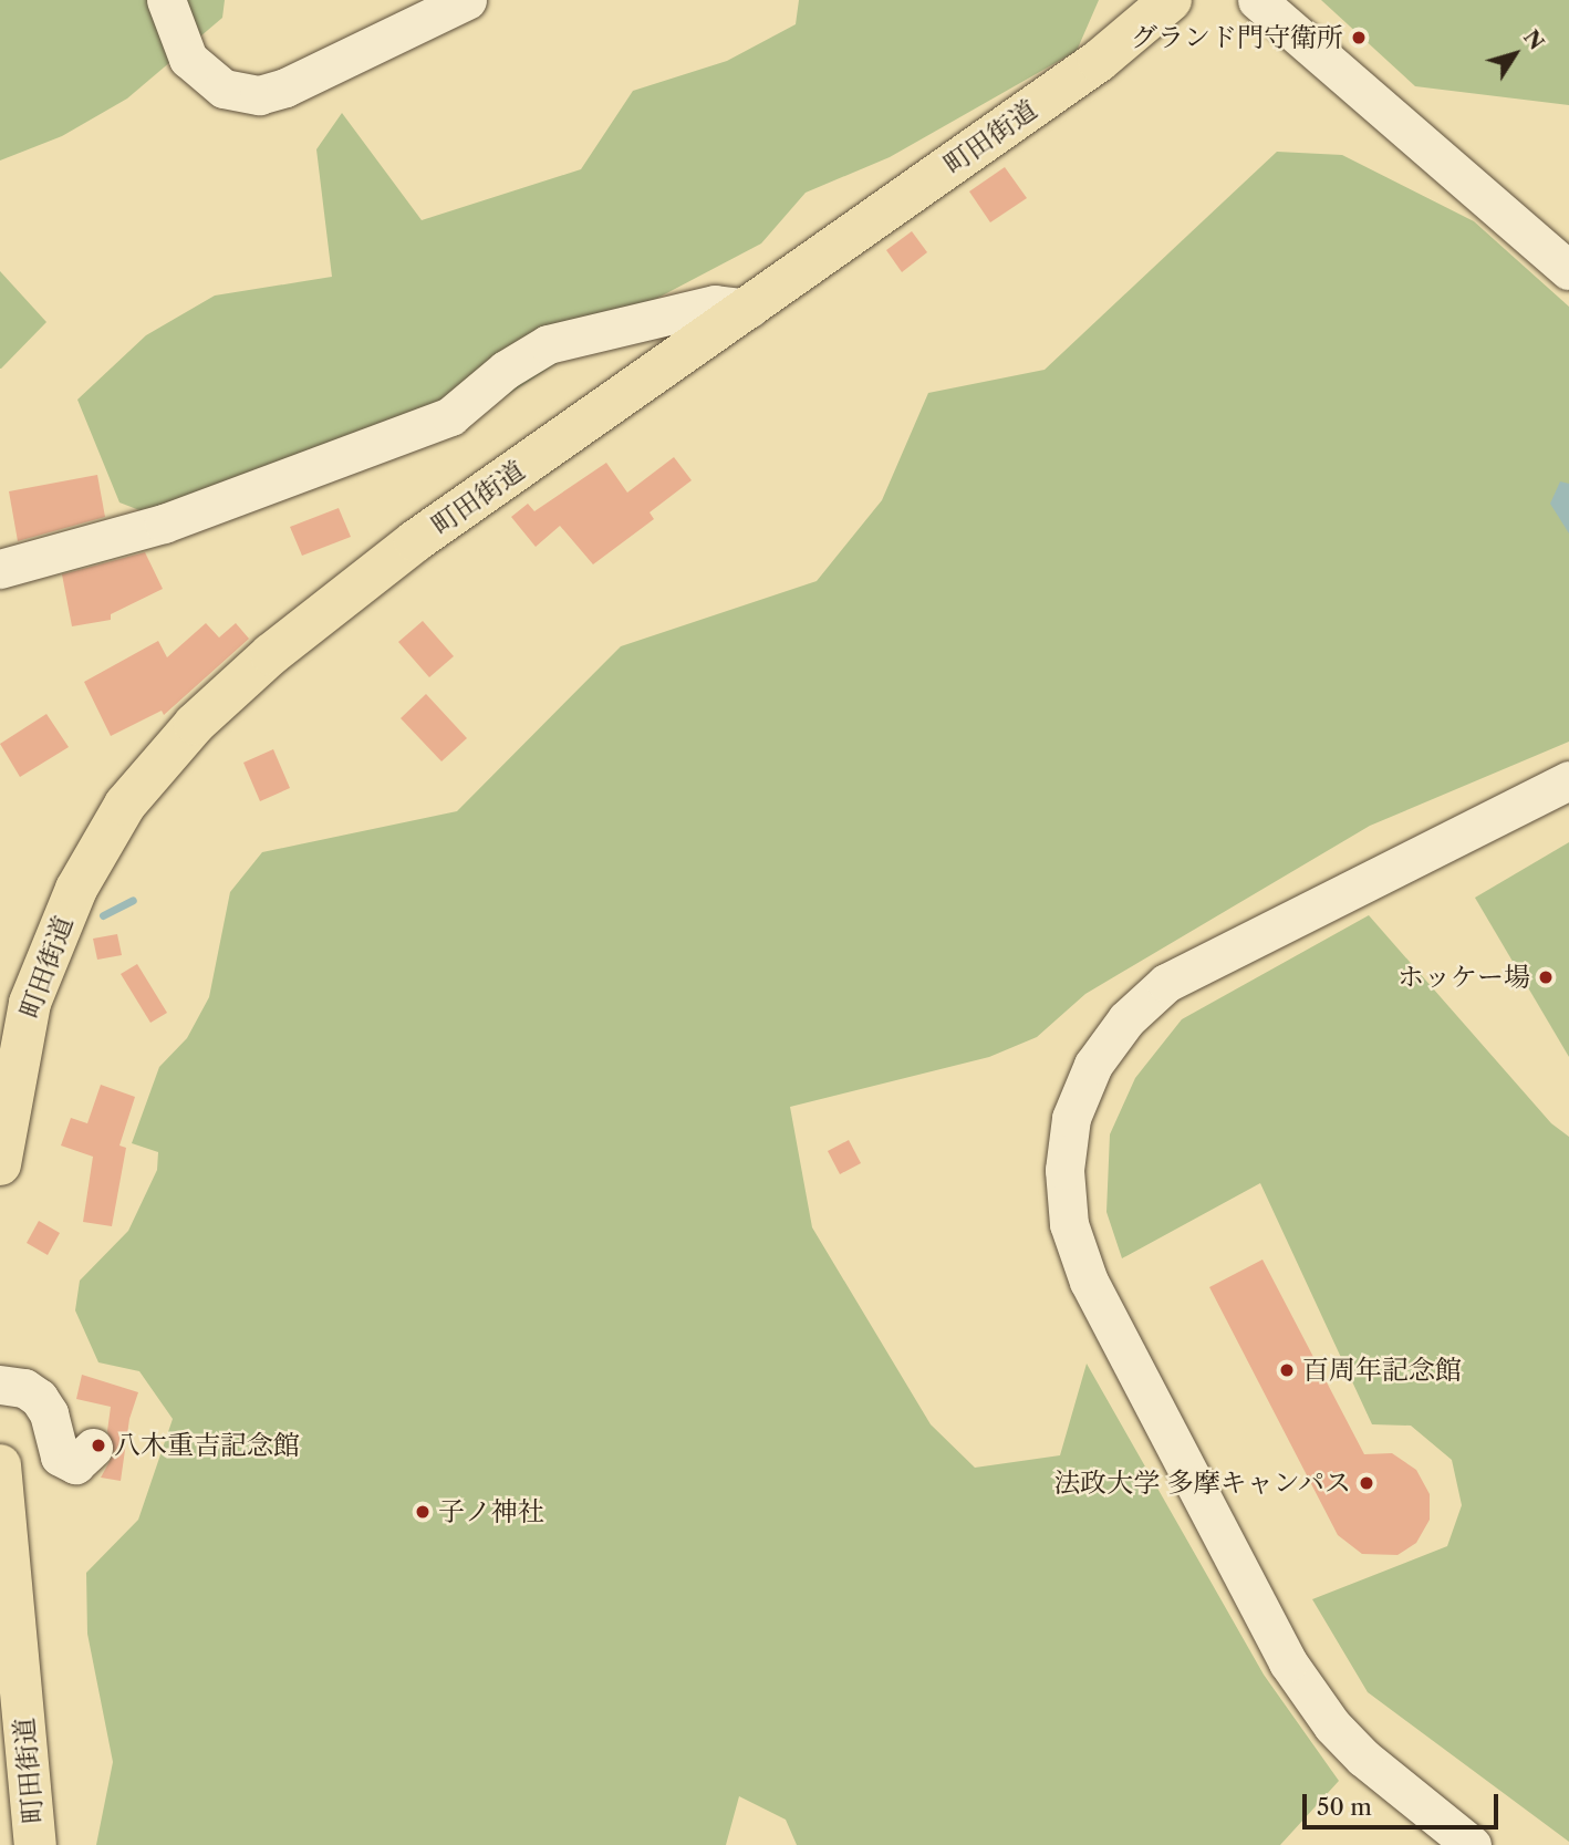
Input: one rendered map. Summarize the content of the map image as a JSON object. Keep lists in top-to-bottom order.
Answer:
{
  "streets": {
    "main road": ["町田街道"]
  },
  "places": [
    "グランド門守衛所",
    "ホッケー場",
    "百周年記念館",
    "八木重吉記念館",
    "法政大学 多摩キャンパス",
    "子ノ神社"
  ],
  "scale_bar": "50 m",
  "north": "top right"
}
